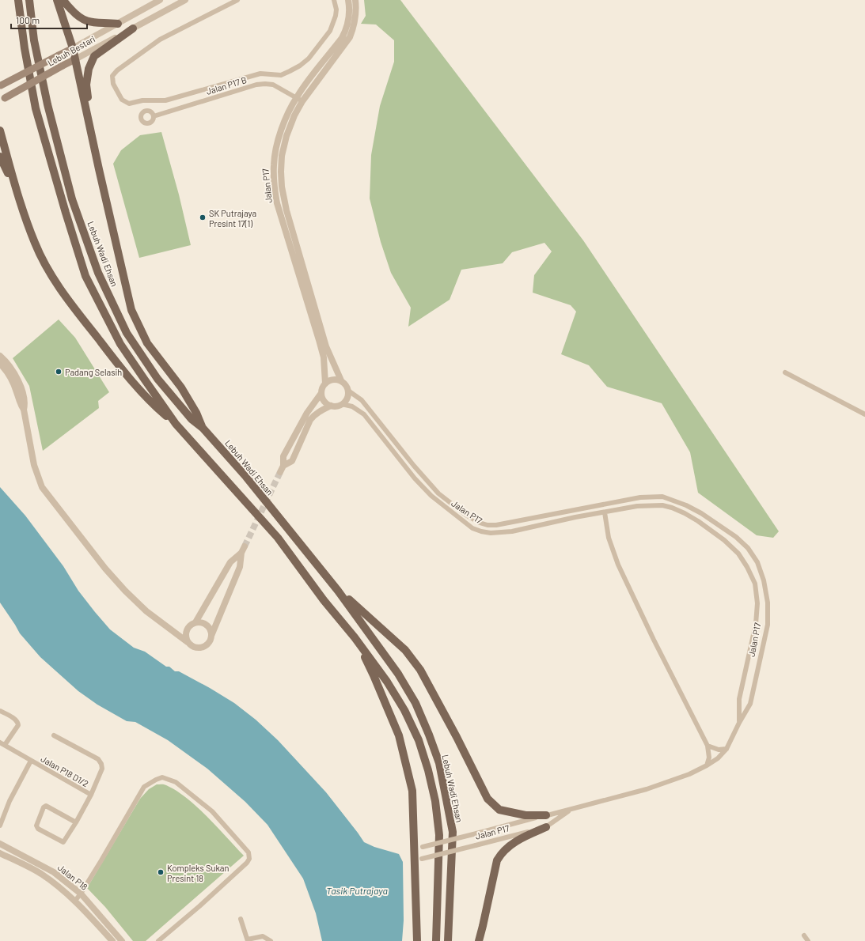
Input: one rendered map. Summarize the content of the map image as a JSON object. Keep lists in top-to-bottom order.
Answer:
{
  "streets": {
    "main road": ["Lebuh Bestari", "Lebuh Wadi Ehsan"],
    "street": [
      "Jalan P17 B",
      "Jalan P17",
      "Jalan P18 D1/2",
      "Jalan P18"
    ]
  },
  "crossings": [
    ["Jalan P17 B", "Jalan P17"]
  ],
  "water": ["Tasik Putrajaya"],
  "places": ["SK Putrajaya Presint 17(1)", "Padang Selasih", "Kompleks Sukan Presint 18"],
  "scale_bar": "100 m"
}
